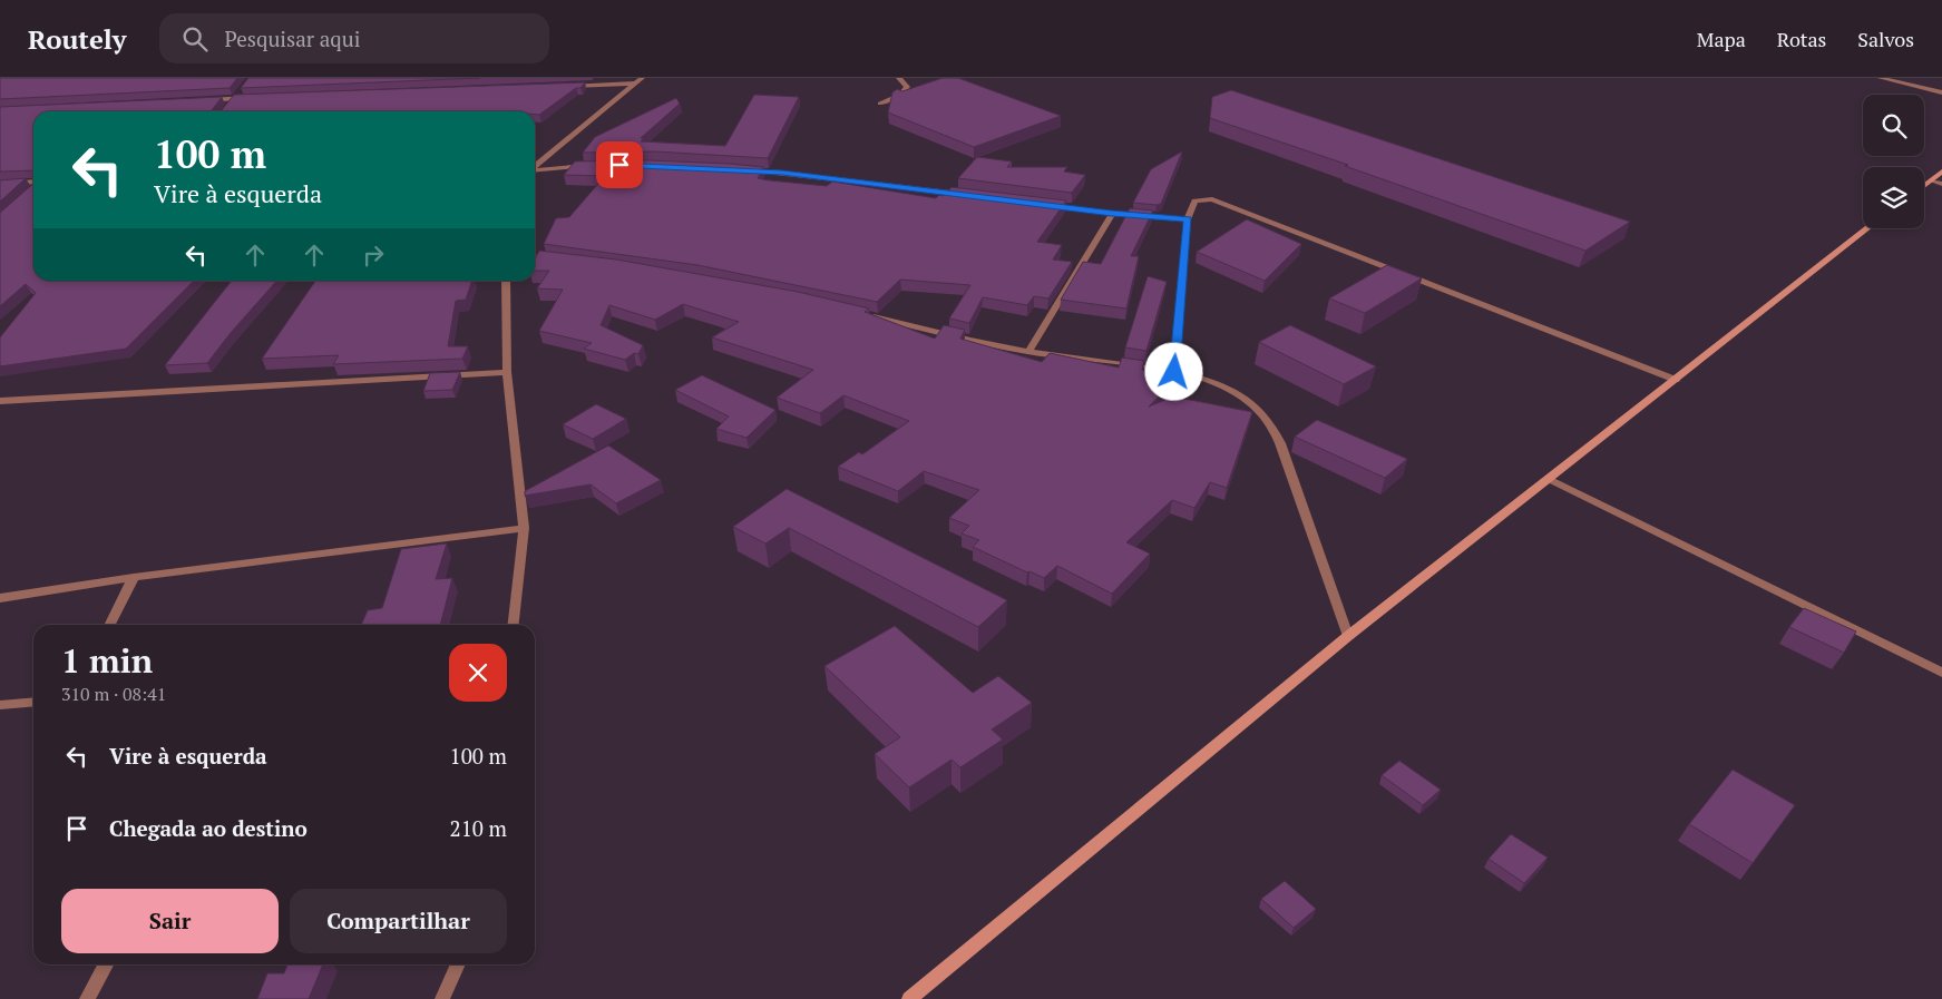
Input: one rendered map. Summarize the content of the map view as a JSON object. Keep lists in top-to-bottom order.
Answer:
{
  "page": {
    "header": "Routely",
    "search": "Pesquisar aqui",
    "nav": ["Mapa", "Rotas", "Salvos"],
    "turn": ["100 m", "Vire à esquerda"],
    "heading": ["1 min", "310 m · 08:41"],
    "list": [
      {
        "name": "Vire à esquerda",
        "value": "100 m"
      },
      {
        "name": "Chegada ao destino",
        "value": "210 m"
      }
    ],
    "buttons": ["Sair", "Compartilhar"]
  }
}
